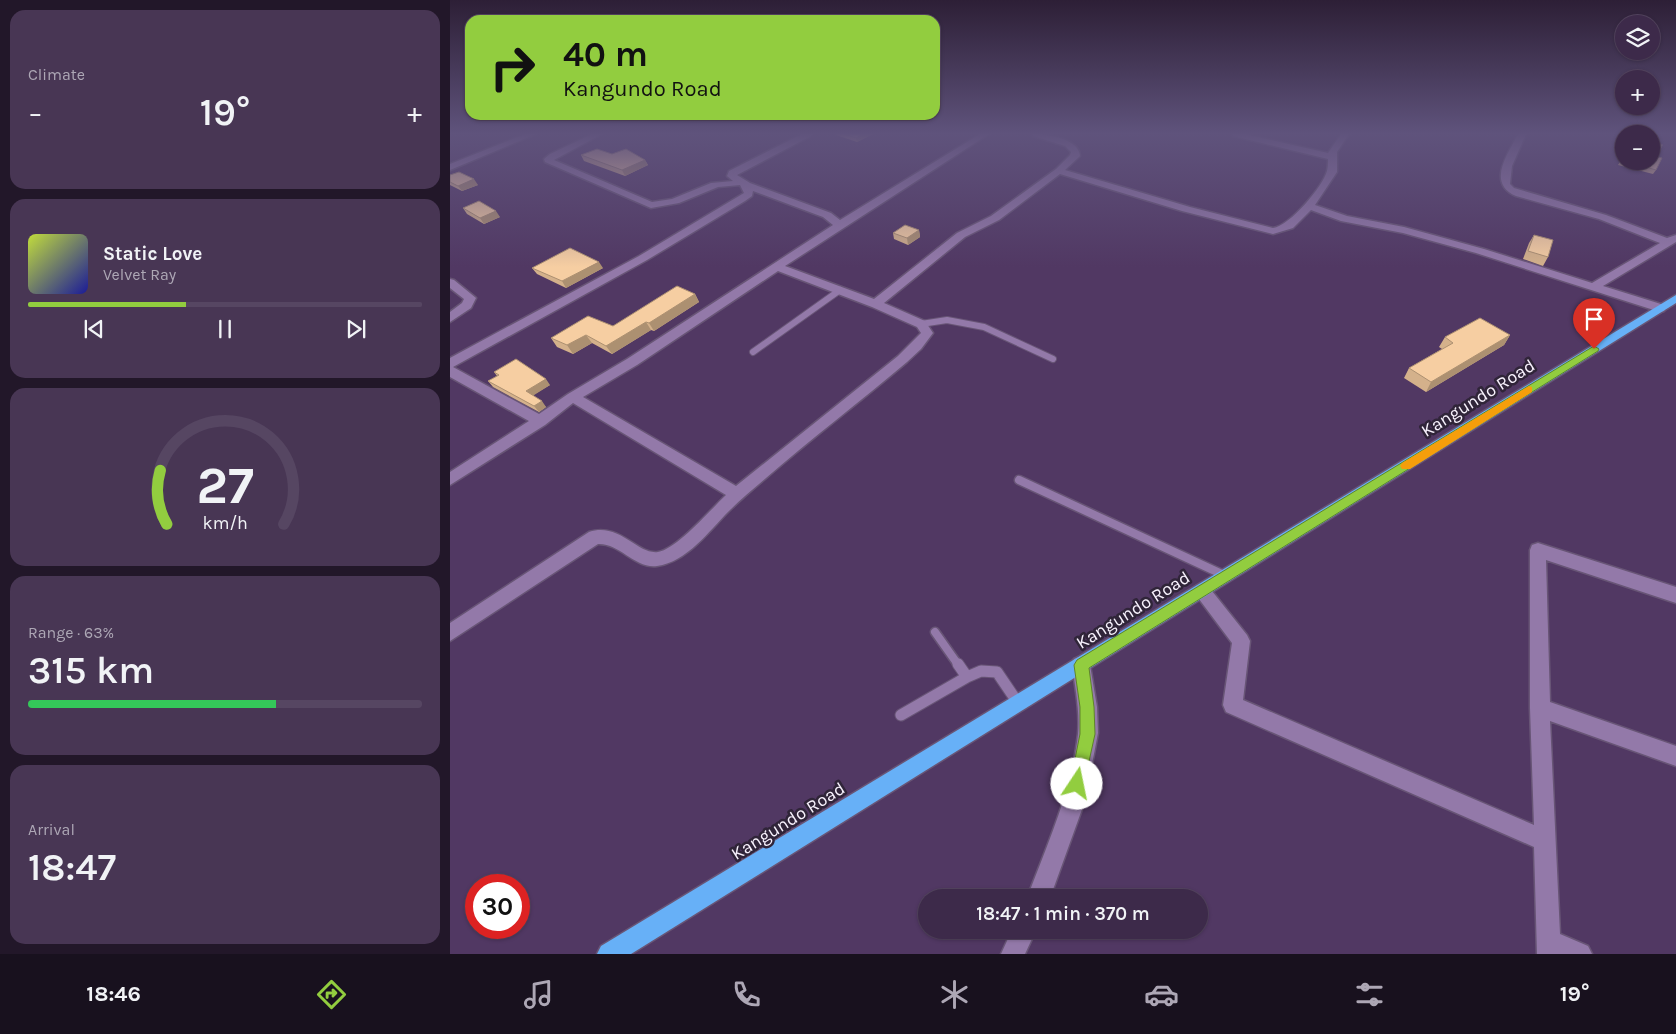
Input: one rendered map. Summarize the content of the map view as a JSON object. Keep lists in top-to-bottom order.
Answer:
{
  "streets": {
    "highway": ["Kangundo Road"]
  },
  "page": {
    "tile": [
      "Climate",
      ["Range · 63%", "315 km"],
      ["Arrival", "18:47"]
    ],
    "map_buttons": ["+", "−"],
    "turn": ["40 m", "Kangundo Road"],
    "heat": ["−", "19°", "+"],
    "song": ["Static Love", "Velvet Ray"],
    "limit": "30",
    "trip": "18:47 · 1 min · 370 m",
    "tabs": ["18:46", "19°"],
    "gauge": ["27", "km/h"]
  }
}
